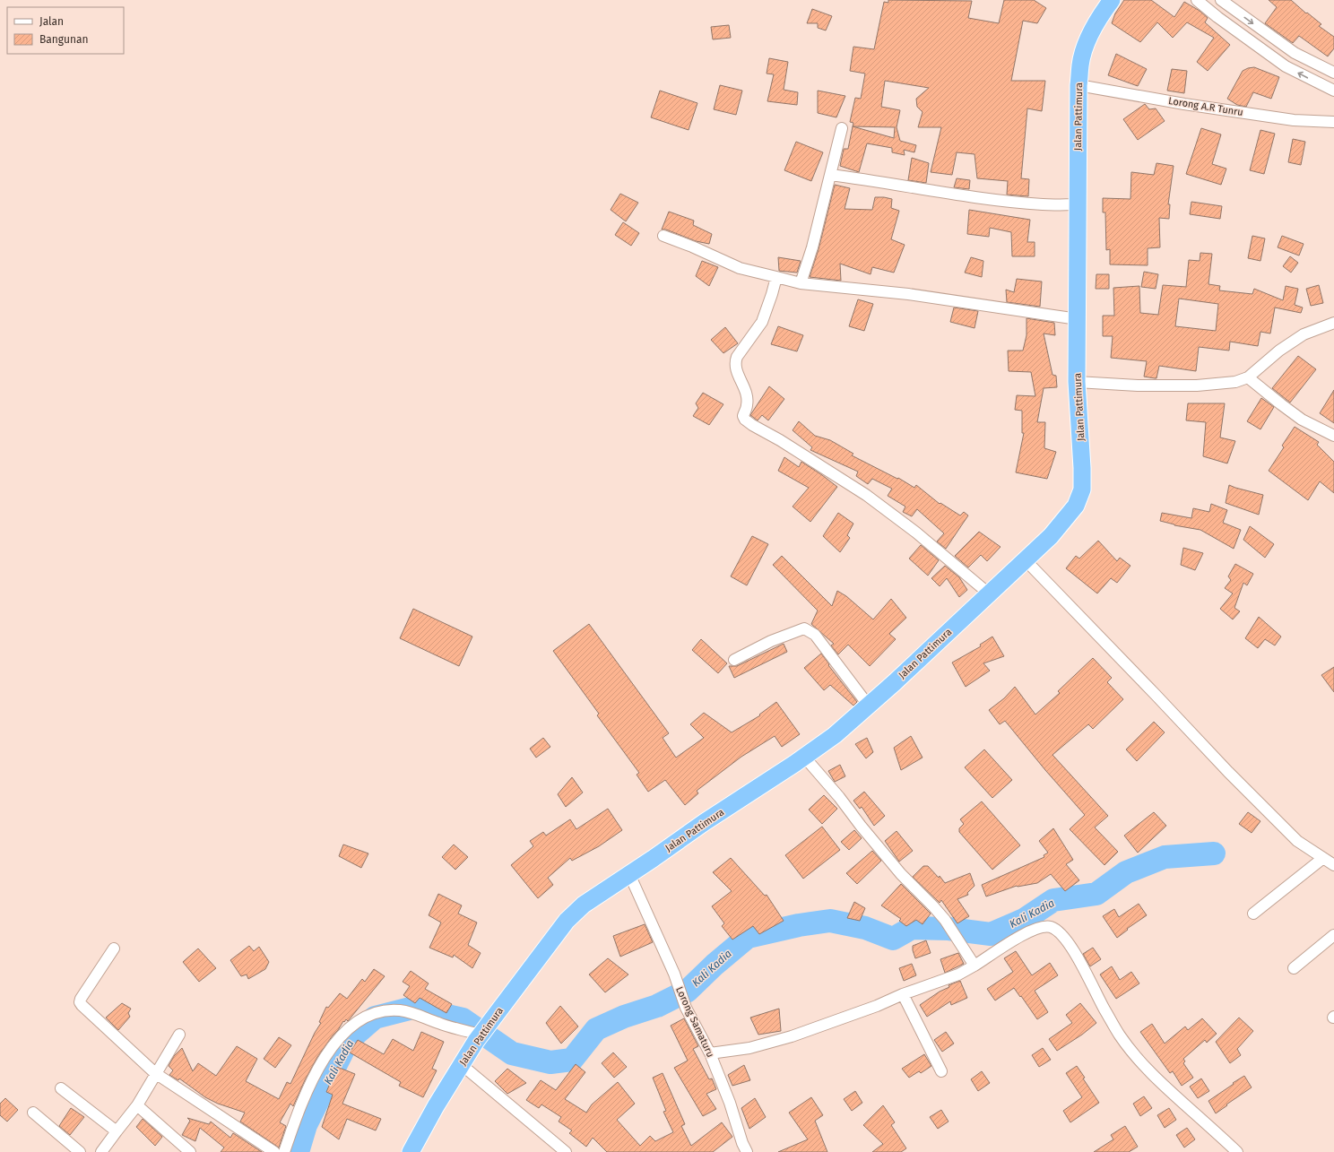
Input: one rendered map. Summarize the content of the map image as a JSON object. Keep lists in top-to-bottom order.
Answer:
{
  "streets": {
    "highway": ["Jalan Pattimura"],
    "street": ["Lorong A.R Tunru", "Lorong Samaturu"]
  },
  "crossings": [
    ["Lorong A.R Tunru", "Jalan Pattimura"],
    ["Jalan Pattimura", "Lorong Samaturu"]
  ],
  "water": ["Kali Kadia"],
  "legend": ["Jalan", "Bangunan"]
}
